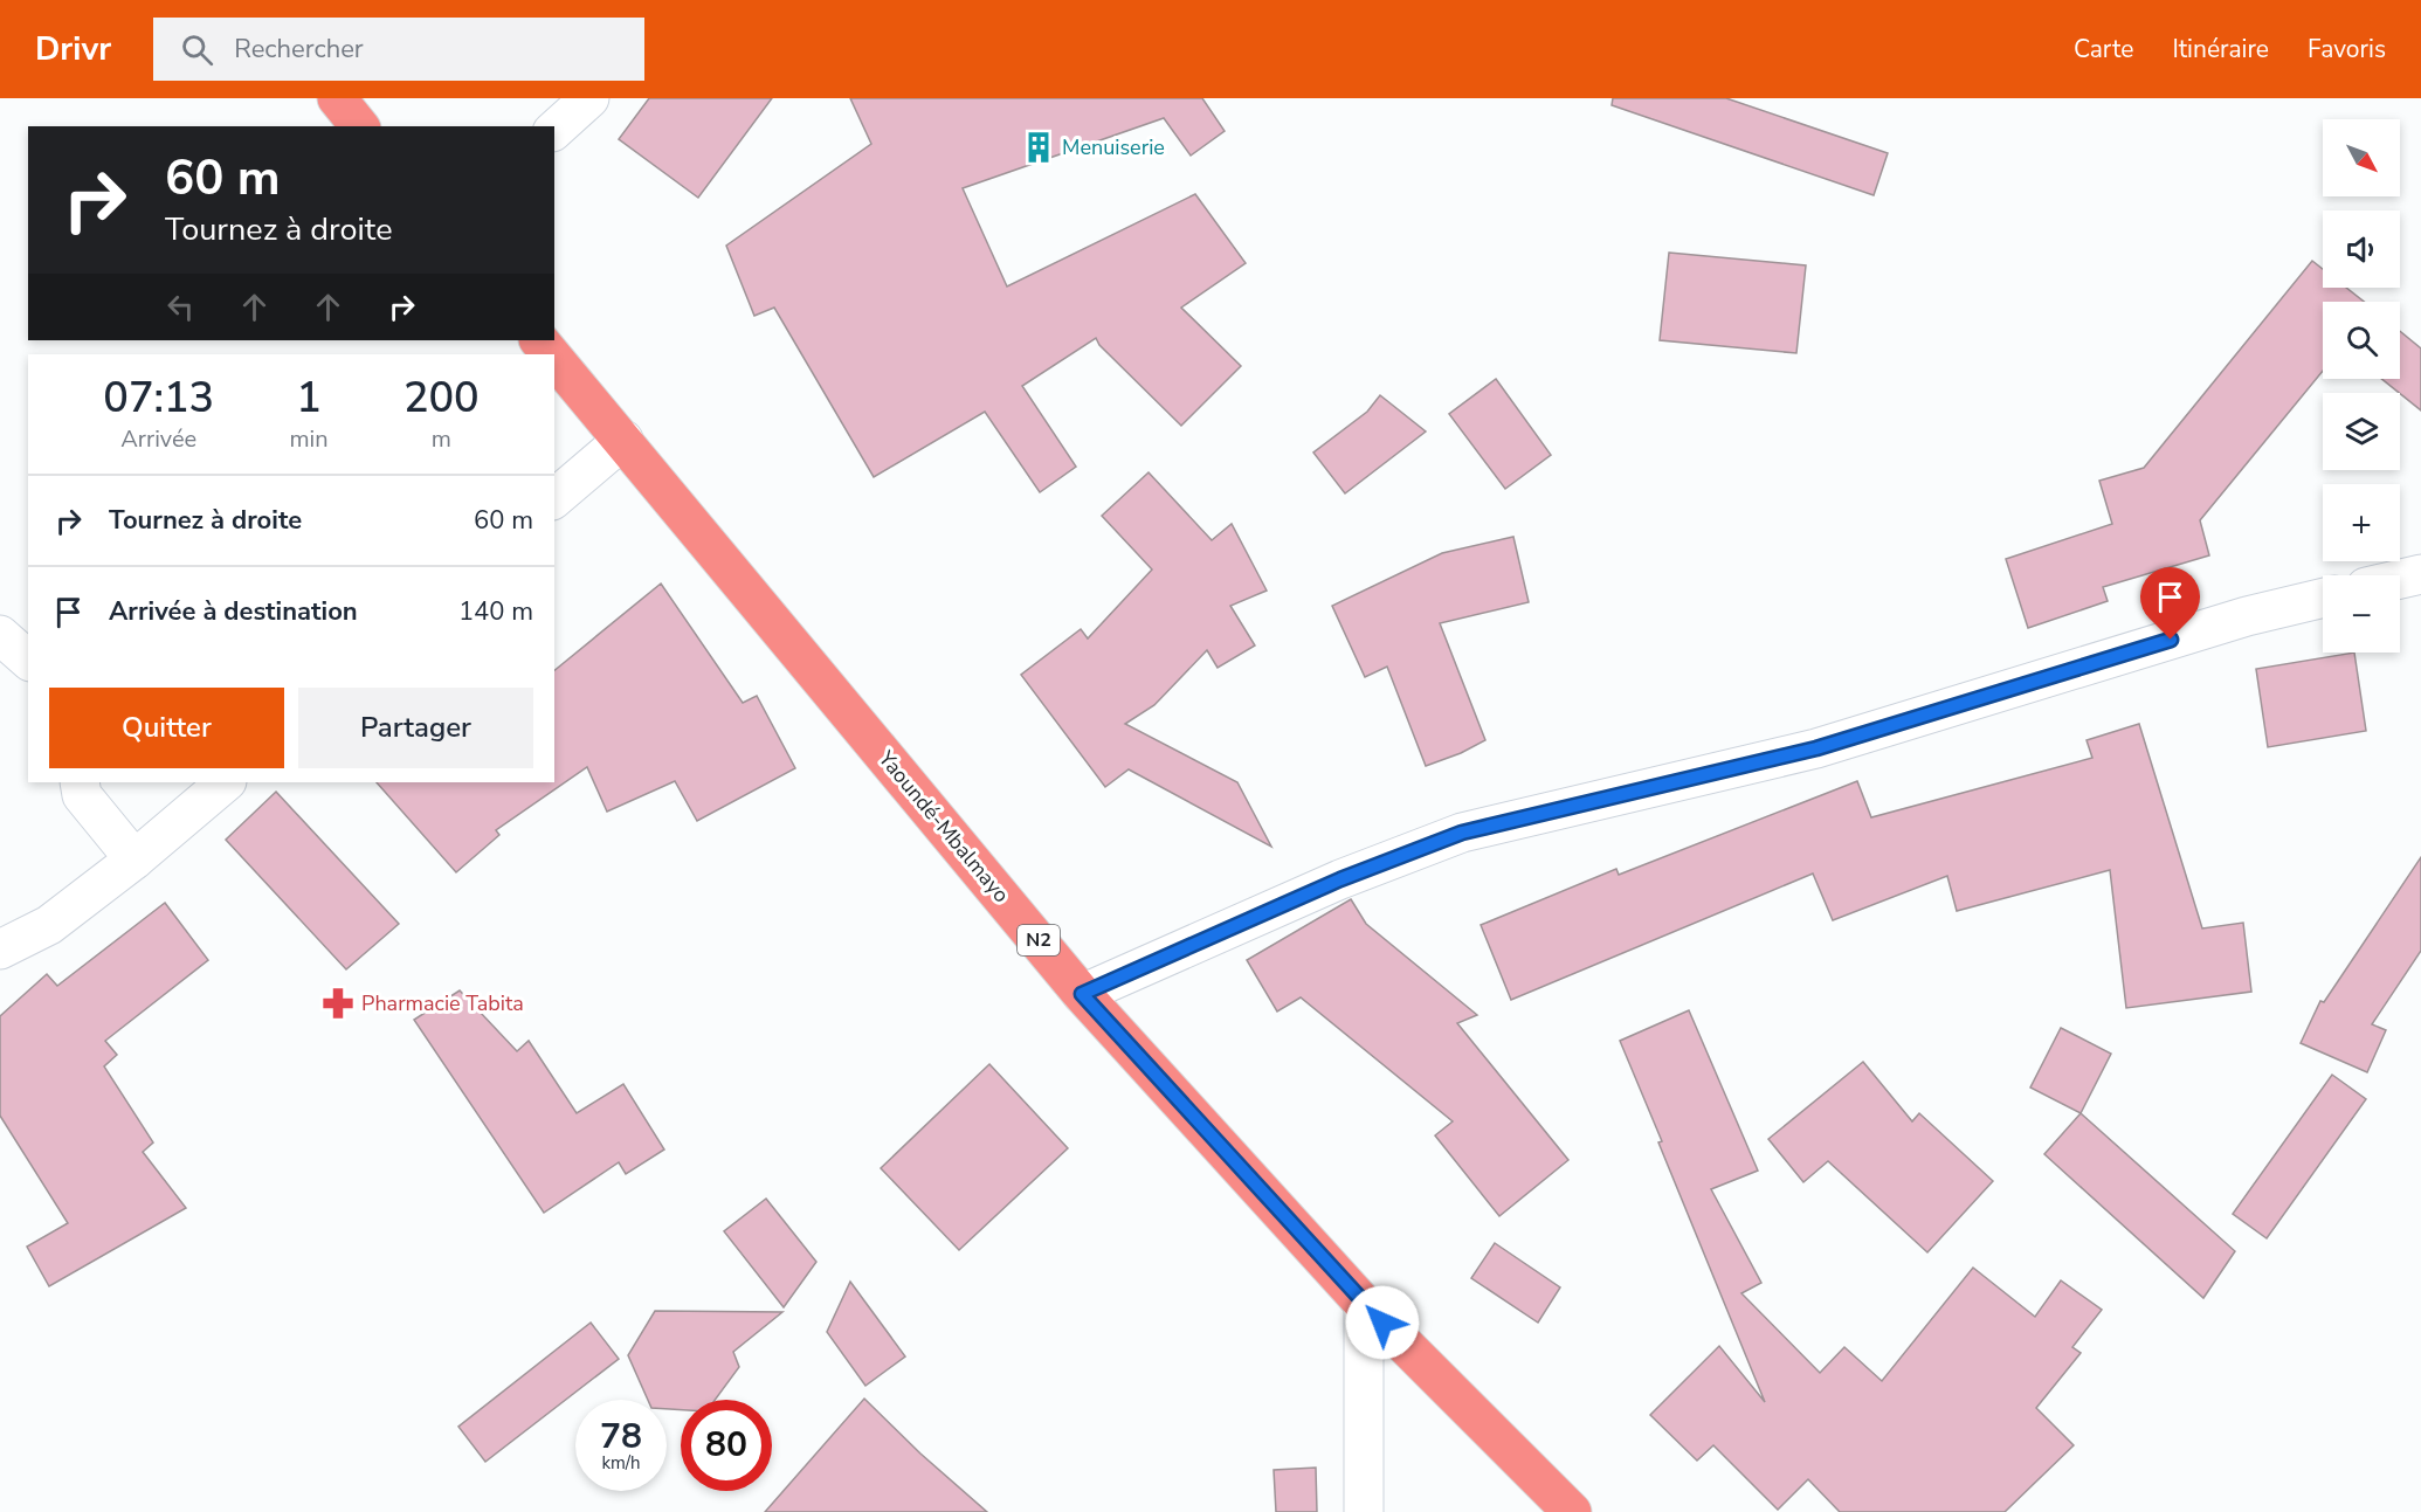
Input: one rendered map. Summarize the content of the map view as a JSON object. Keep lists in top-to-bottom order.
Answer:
{
  "streets": {
    "highway": ["Yaoundé-Mbalmayo", "N2"]
  },
  "places": {
    "building": ["Menuiserie"],
    "pharmacy": ["Pharmacie Tabita"]
  },
  "north": "bottom right",
  "page": {
    "header": "Drivr",
    "search": "Rechercher",
    "nav": ["Carte", "Itinéraire", "Favoris"],
    "map_buttons": ["+", "−"],
    "turn": ["60 m", "Tournez à droite"],
    "eta": [
      "07:13",
      "Arrivée",
      "1",
      "min",
      "200",
      "m"
    ],
    "list": [
      {
        "name": "Tournez à droite",
        "value": "60 m"
      },
      {
        "name": "Arrivée à destination",
        "value": "140 m"
      }
    ],
    "buttons": ["Quitter", "Partager"],
    "speed": "78 km/h",
    "limit": "80"
  }
}
